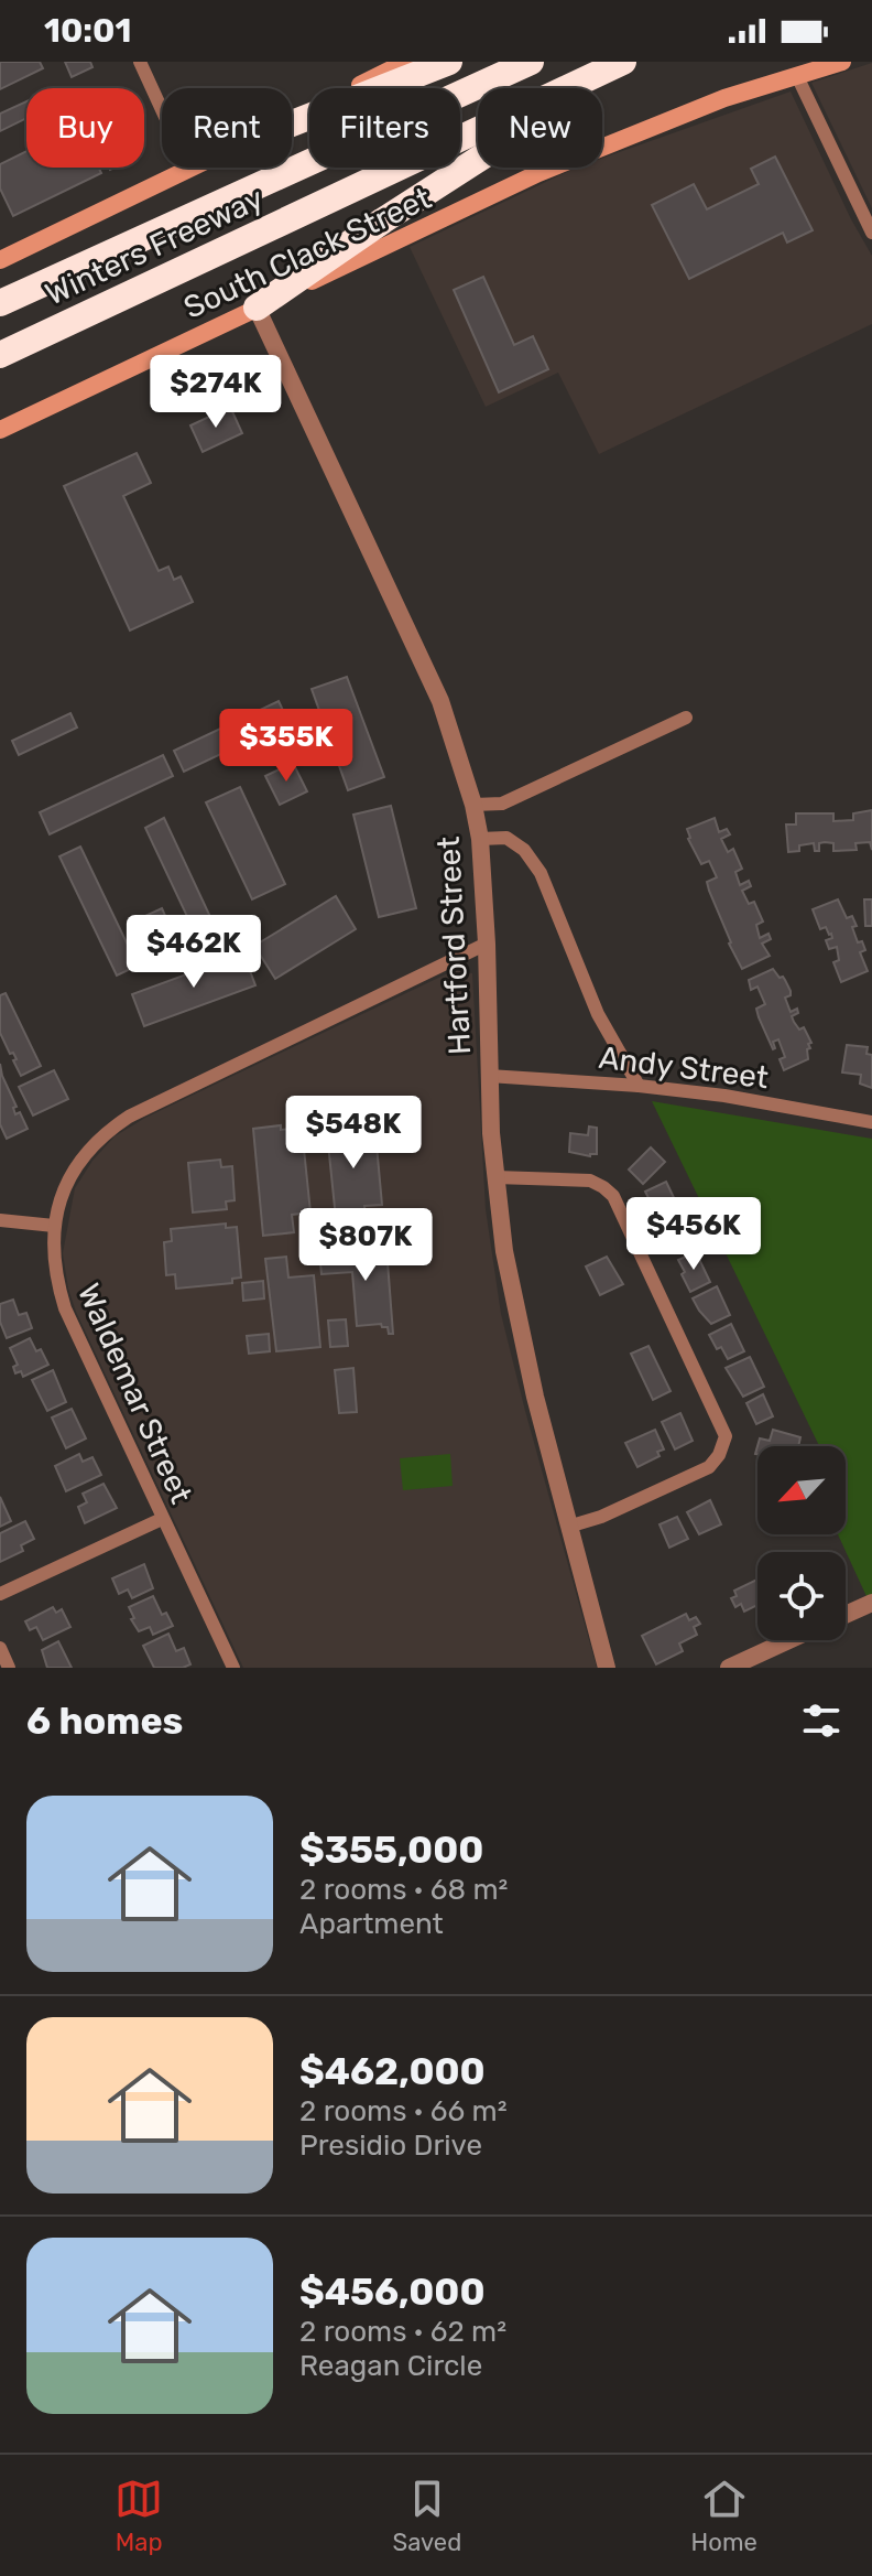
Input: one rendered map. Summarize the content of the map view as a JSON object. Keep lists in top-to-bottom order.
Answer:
{
  "streets": {
    "highway": ["Winters Freeway"],
    "main road": ["South Clack Street"],
    "street": ["Hartford Street", "Andy Street", "Waldemar Street"]
  },
  "crossings": [
    ["South Clack Street", "Hartford Street"],
    ["Hartford Street", "Andy Street"],
    ["Hartford Street", "Waldemar Street"]
  ],
  "north": "bottom left",
  "page": {
    "status": "10:01",
    "chip": [
      "Buy",
      "Rent",
      "Filters",
      "New"
    ],
    "price": [
      "$274K",
      "$355K",
      "$462K",
      "$548K",
      "$456K",
      "$807K"
    ],
    "heading": "6 homes",
    "list": [
      {
        "name": "$355,000",
        "note": "2 rooms · 68 m² · Apartment"
      },
      {
        "name": "$462,000",
        "note": "2 rooms · 66 m² · Presidio Drive"
      },
      {
        "name": "$456,000",
        "note": "2 rooms · 62 m² · Reagan Circle"
      }
    ],
    "tabs": ["Map", "Saved", "Home"]
  }
}
